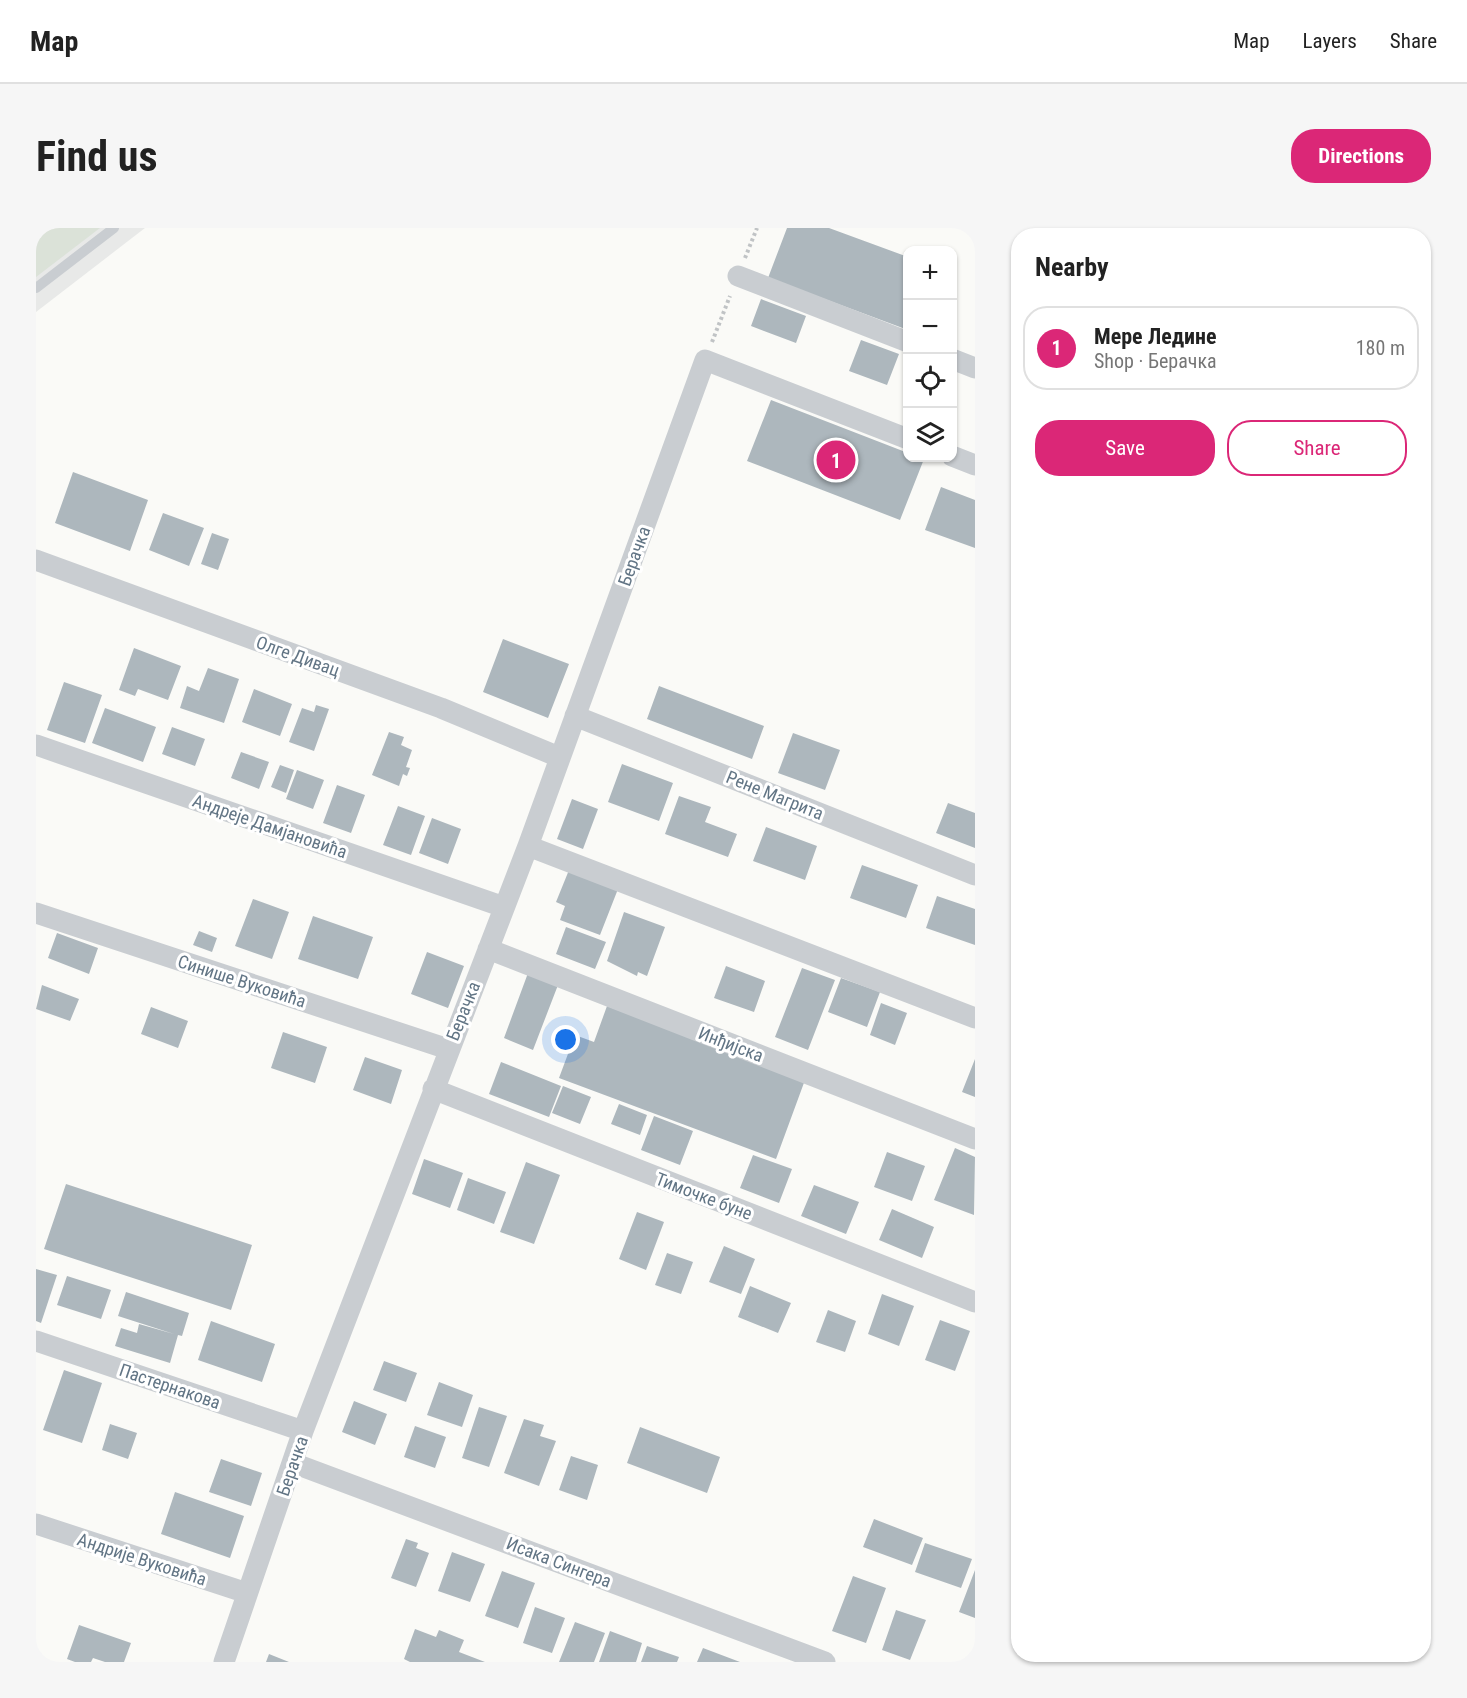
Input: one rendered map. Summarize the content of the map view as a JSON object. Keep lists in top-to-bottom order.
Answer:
{
  "streets": {
    "street": [
      "Берачка",
      "Олге Дивац",
      "Рене Магрита",
      "Андреје Дамјановића",
      "Синише Вуковића",
      "Инђијска",
      "Тимочке буне",
      "Пастернакова",
      "Андрије Вуковића",
      "Исака Сингера"
    ]
  },
  "crossings": [
    ["Берачка", "Олге Дивац"],
    ["Берачка", "Рене Магрита"],
    ["Берачка", "Андреје Дамјановића"],
    ["Берачка", "Синише Вуковића"],
    ["Берачка", "Инђијска"],
    ["Берачка", "Тимочке буне"],
    ["Берачка", "Пастернакова"],
    ["Берачка", "Андрије Вуковића"],
    ["Берачка", "Исака Сингера"]
  ],
  "page": {
    "header": "Map",
    "nav": ["Map", "Layers", "Share"],
    "buttons": [
      "Directions",
      ["Save", "Share"]
    ],
    "title": "Find us",
    "heading": "Nearby",
    "map_buttons": ["+", "−"],
    "list": [
      {
        "mark": "1",
        "name": "Мере Ледине",
        "note": "Shop · Берачка",
        "value": "180 m"
      }
    ],
    "pins": "1"
  }
}
